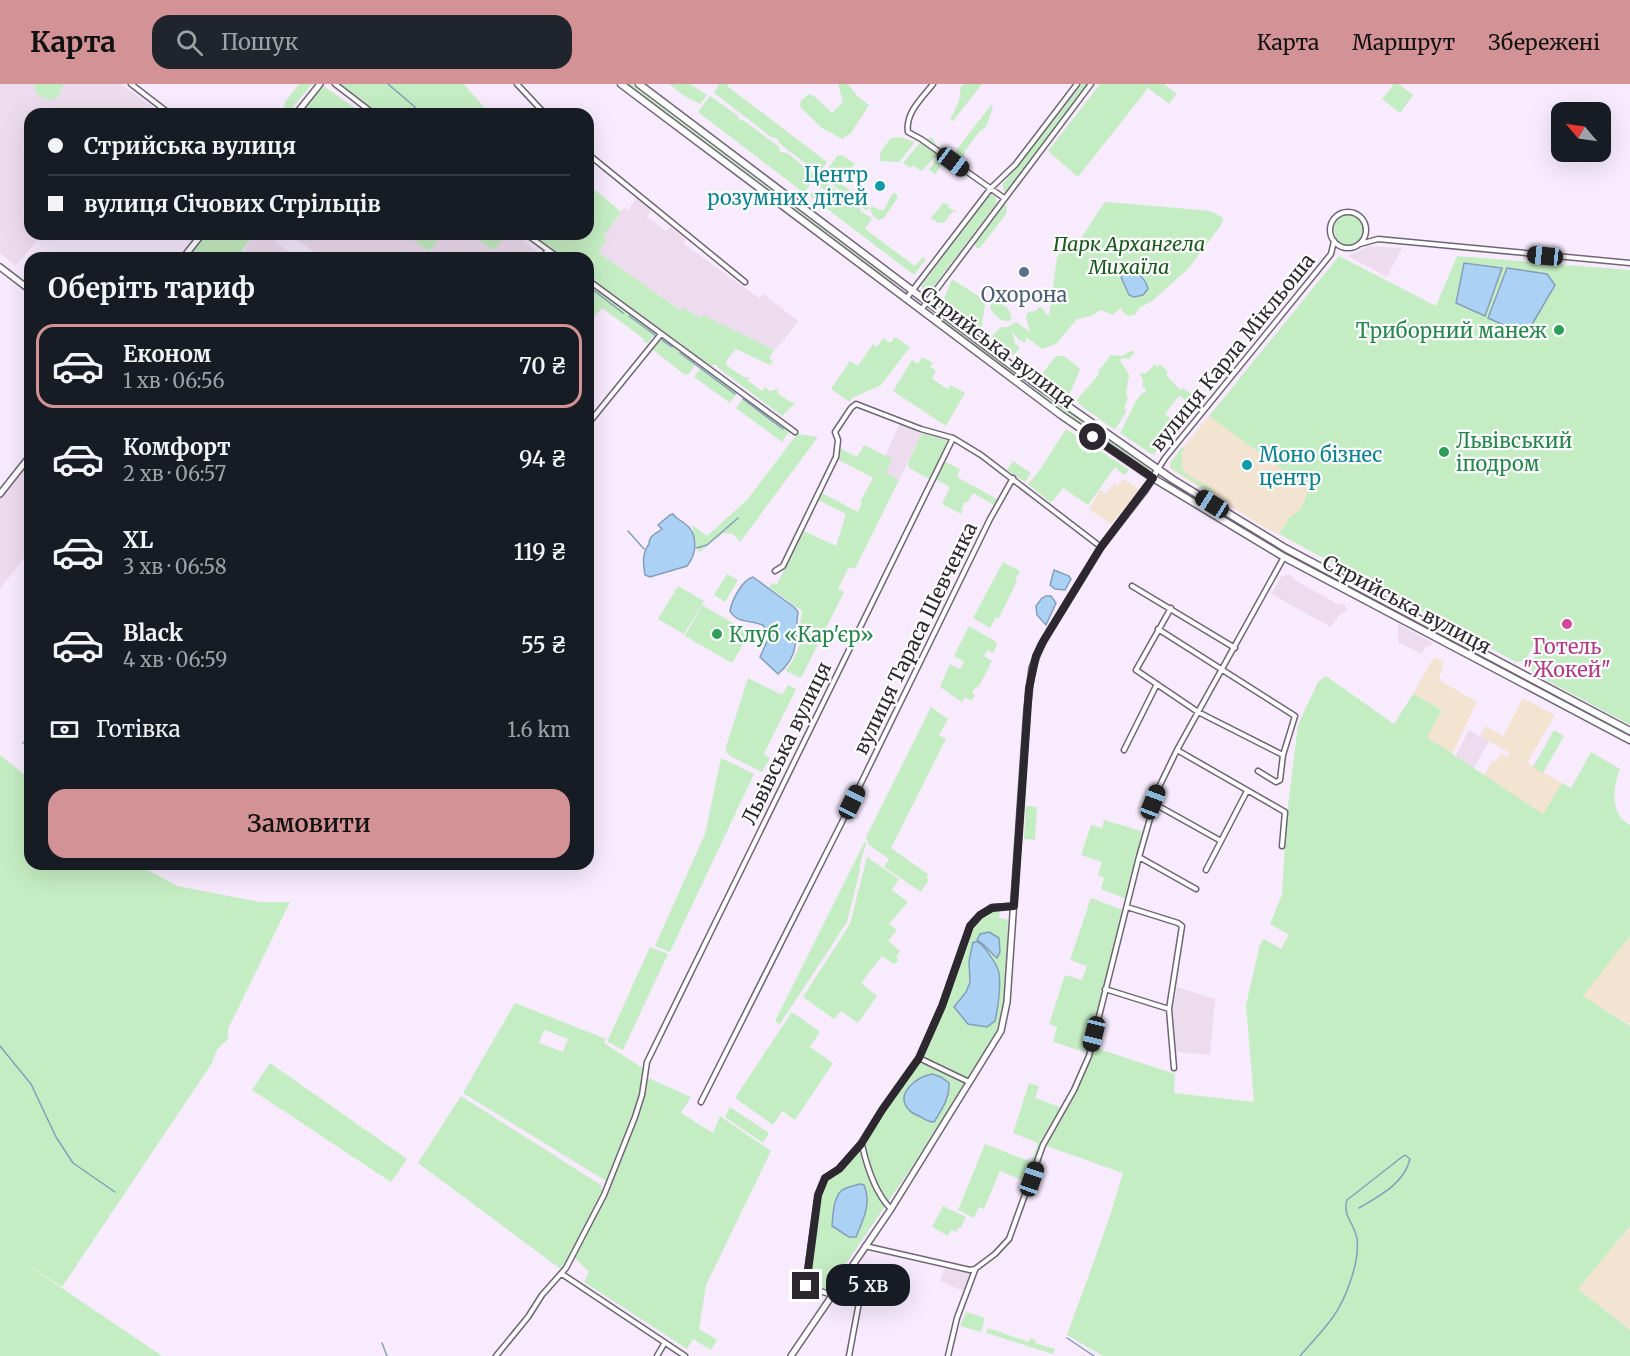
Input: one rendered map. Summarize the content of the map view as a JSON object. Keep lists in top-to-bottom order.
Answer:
{
  "streets": {
    "main road": ["Стрийська вулиця"],
    "street": ["вулиця Карла Мікльоша", "вулиця Тараса Шевченка", "Львівська вулиця"]
  },
  "crossings": [
    ["Стрийська вулиця", "вулиця Карла Мікльоша"]
  ],
  "parks": ["Парк Архангела Михаїла"],
  "places": [
    "Центр розумних дітей",
    "Охорона",
    "Триборний манеж",
    "Львівський іподром",
    "Моно бізнес центр",
    "Готель \"Жокей\"",
    "Клуб «Кар'єр»"
  ],
  "north": "top left",
  "page": {
    "header": "Карта",
    "search": "Пошук",
    "nav": ["Карта", "Маршрут", "Збережені"],
    "banner": ["Стрийська вулиця", "вулиця Січових Стрільців"],
    "heading": "Оберіть тариф",
    "list": [
      {
        "name": "Економ",
        "note": "1 хв · 06:56",
        "value": "70 ₴"
      },
      {
        "name": "Комфорт",
        "note": "2 хв · 06:57",
        "value": "94 ₴"
      },
      {
        "name": "XL",
        "note": "3 хв · 06:58",
        "value": "119 ₴"
      },
      {
        "name": "Black",
        "note": "4 хв · 06:59",
        "value": "55 ₴"
      }
    ],
    "pay": ["Готівка", "1.6 km"],
    "buttons": "Замовити",
    "bubble": "5 хв"
  }
}
